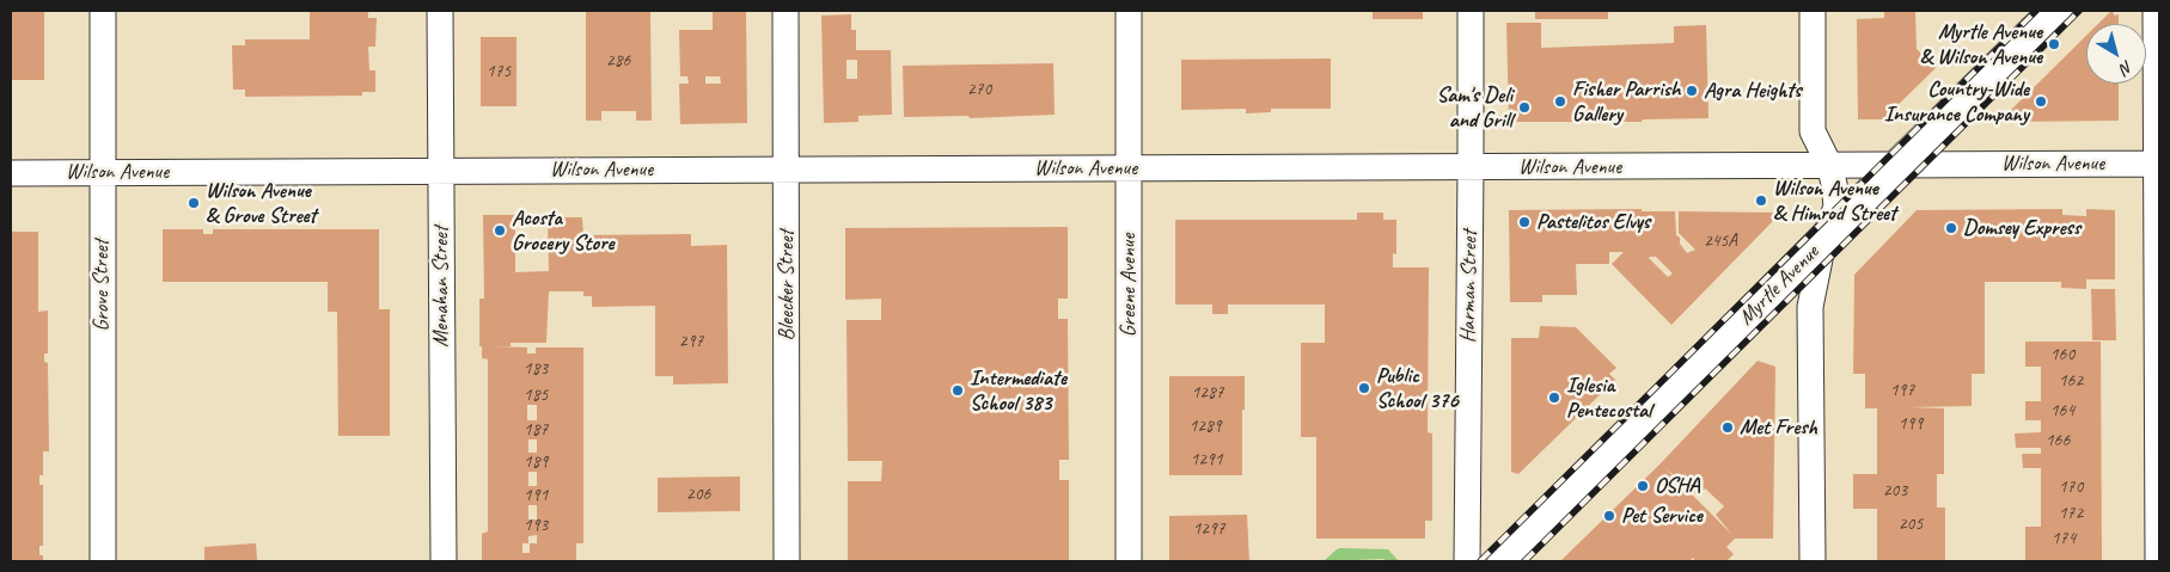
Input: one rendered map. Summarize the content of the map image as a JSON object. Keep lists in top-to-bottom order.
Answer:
{
  "streets": {
    "main road": ["Myrtle Avenue"],
    "street": [
      "Wilson Avenue",
      "Grove Street",
      "Bleecker Street",
      "Greene Avenue",
      "Menahan Street",
      "Harman Street"
    ]
  },
  "crossings": [
    ["Wilson Avenue", "Grove Street"],
    ["Wilson Avenue", "Bleecker Street"],
    ["Wilson Avenue", "Greene Avenue"],
    ["Wilson Avenue", "Myrtle Avenue"],
    ["Wilson Avenue", "Menahan Street"],
    ["Wilson Avenue", "Harman Street"]
  ],
  "places": [
    "Myrtle Avenue & Wilson Avenue",
    "Agra Heights",
    "Fisher Parrish Gallery",
    "Country-Wide Insurance Company",
    "Sam's Deli and Grill",
    "Wilson Avenue & Himrod Street",
    "Wilson Avenue & Grove Street",
    "Pastelitos Elvys",
    "Domsey Express",
    "Acosta Grocery Store",
    "Public School 376",
    "Intermediate School 383",
    "Iglesia Pentecostal",
    "Met Fresh",
    "OSHA",
    "Pet Service"
  ],
  "house_numbers": [
    "286",
    "175",
    "270",
    "245A",
    "297",
    "160",
    "183",
    "162",
    "197",
    "1287",
    "185",
    "164",
    "199",
    "1289",
    "187",
    "166",
    "1291",
    "189",
    "170",
    "203",
    "206",
    "191",
    "172",
    "205",
    "193",
    "1297",
    "174"
  ],
  "north": "bottom right"
}
